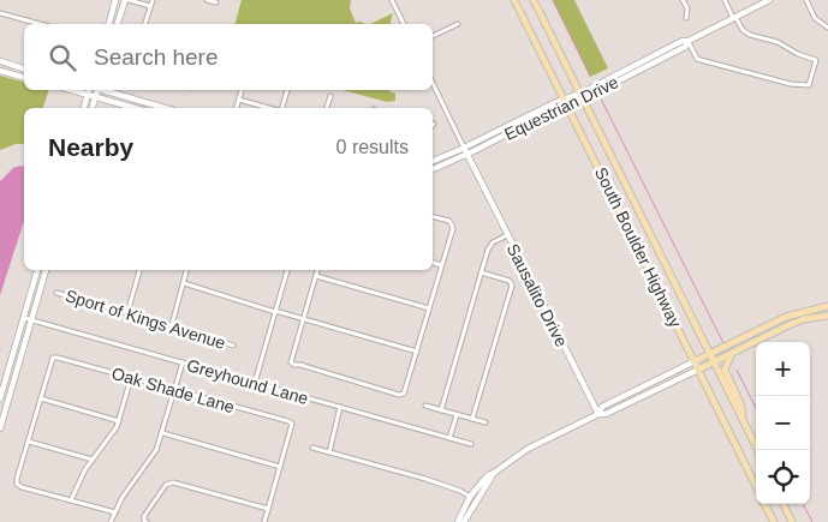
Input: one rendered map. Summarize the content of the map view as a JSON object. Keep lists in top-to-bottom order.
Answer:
{
  "streets": {
    "main road": ["South Boulder Highway"],
    "street": [
      "Equestrian Drive",
      "Sausalito Drive",
      "Sport of Kings Avenue",
      "Greyhound Lane",
      "Oak Shade Lane"
    ]
  },
  "crossings": [
    ["Equestrian Drive", "South Boulder Highway"],
    ["Equestrian Drive", "Sausalito Drive"]
  ],
  "page": {
    "search": "Search here",
    "heading": ["Nearby", "0 results"],
    "map_buttons": ["+", "−"]
  }
}
